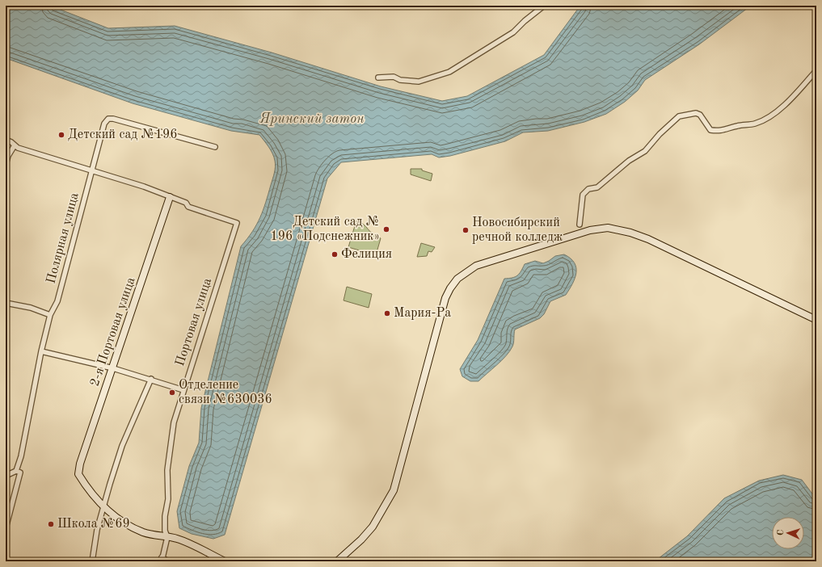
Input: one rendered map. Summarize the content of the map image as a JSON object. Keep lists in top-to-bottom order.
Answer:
{
  "streets": {
    "street": ["Полярная улица", "Портовая улица", "2-я Портовая улица"]
  },
  "crossings": [
    ["Портовая улица", "2-я Портовая улица"]
  ],
  "water": ["Яринский затон"],
  "places": [
    "Детский сад №196",
    "Детский сад № 196 «Подснежник»",
    "Новосибирский речной колледж",
    "Фелиция",
    "Мария-Ра",
    "Отделение связи №630036",
    "Школа №69"
  ],
  "north": "left"
}
